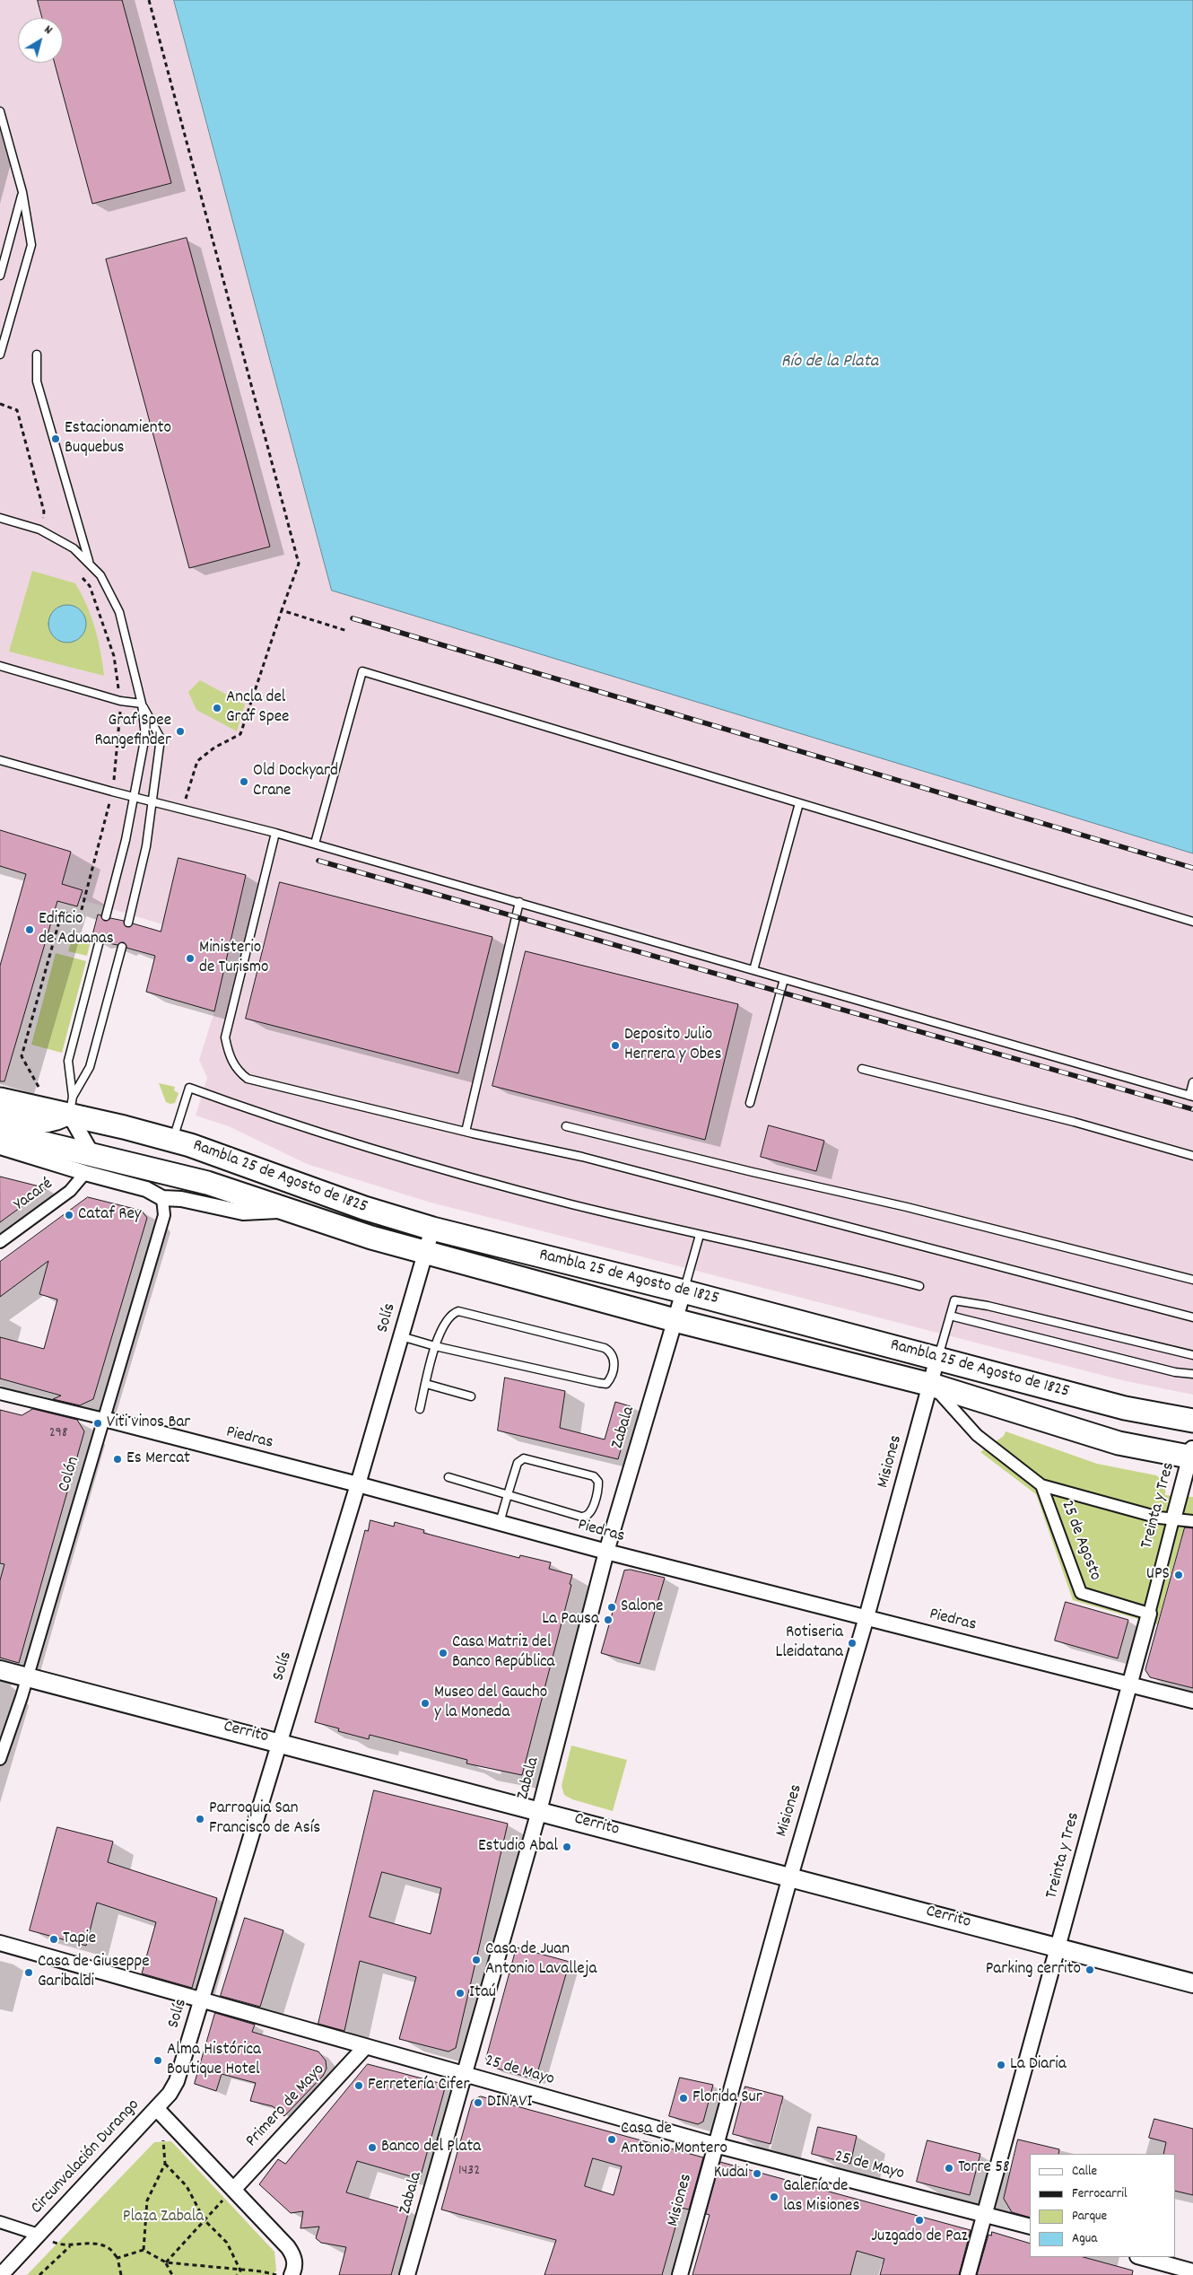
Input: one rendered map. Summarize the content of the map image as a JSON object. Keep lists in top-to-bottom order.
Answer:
{
  "streets": {
    "main road": ["Rambla 25 de Agosto de 1825"],
    "street": [
      "Yacaré",
      "Solís",
      "Zabala",
      "Piedras",
      "Misiones",
      "Colón",
      "Treinta y Tres",
      "25 de Agosto",
      "Cerrito",
      "25 de Mayo",
      "Primero de Mayo",
      "Circunvalación Durango"
    ]
  },
  "crossings": [
    ["Rambla 25 de Agosto de 1825", "Yacaré"],
    ["Rambla 25 de Agosto de 1825", "Solís"],
    ["Rambla 25 de Agosto de 1825", "Zabala"],
    ["Rambla 25 de Agosto de 1825", "Misiones"],
    ["Rambla 25 de Agosto de 1825", "Colón"],
    ["Rambla 25 de Agosto de 1825", "Treinta y Tres"],
    ["Rambla 25 de Agosto de 1825", "25 de Agosto"],
    ["Solís", "Piedras"],
    ["Solís", "Cerrito"],
    ["Solís", "25 de Mayo"],
    ["Solís", "Circunvalación Durango"],
    ["Zabala", "Piedras"],
    ["Zabala", "Cerrito"],
    ["Zabala", "25 de Mayo"],
    ["Piedras", "Misiones"],
    ["Piedras", "Colón"],
    ["Piedras", "Treinta y Tres"],
    ["Misiones", "25 de Agosto"],
    ["Misiones", "Cerrito"],
    ["Misiones", "25 de Mayo"],
    ["Colón", "Cerrito"],
    ["Treinta y Tres", "25 de Agosto"],
    ["Treinta y Tres", "Cerrito"],
    ["Treinta y Tres", "25 de Mayo"],
    ["25 de Mayo", "Primero de Mayo"],
    ["Primero de Mayo", "Circunvalación Durango"]
  ],
  "water": ["Río de la Plata"],
  "parks": ["Plaza Zabala"],
  "places": [
    "Estacionamiento Buquebus",
    "Ancla del Graf Spee",
    "Graf Spee Rangefinder",
    "Old Dockyard Crane",
    "Edificio de Aduanas",
    "Ministerio de Turismo",
    "Deposito Julio Herrera y Obes",
    "Cataf Rey",
    "Viti vinos Bar",
    "Es Mercat",
    "UPS",
    "Salone",
    "La Pausa",
    "Rotiseria Lleidatana",
    "Casa Matriz del Banco República",
    "Museo del Gaucho y la Moneda",
    "Parroquia San Francisco de Asís",
    "Estudio Abal",
    "Tapie",
    "Casa de Juan Antonio Lavalleja",
    "Parking cerrito",
    "Casa de Giuseppe Garibaldi",
    "Itaú",
    "Alma Histórica Boutique Hotel",
    "La Diaria",
    "Ferretería Cifer",
    "Florida Sur",
    "DINAVI",
    "Casa de Antonio Montero",
    "Banco del Plata",
    "Torre 58",
    "Kudai",
    "Galería de las Misiones",
    "Juzgado de Paz"
  ],
  "house_numbers": ["298", "1432"],
  "legend": [
    "Calle",
    "Ferrocarril",
    "Parque",
    "Agua"
  ],
  "north": "top right"
}
